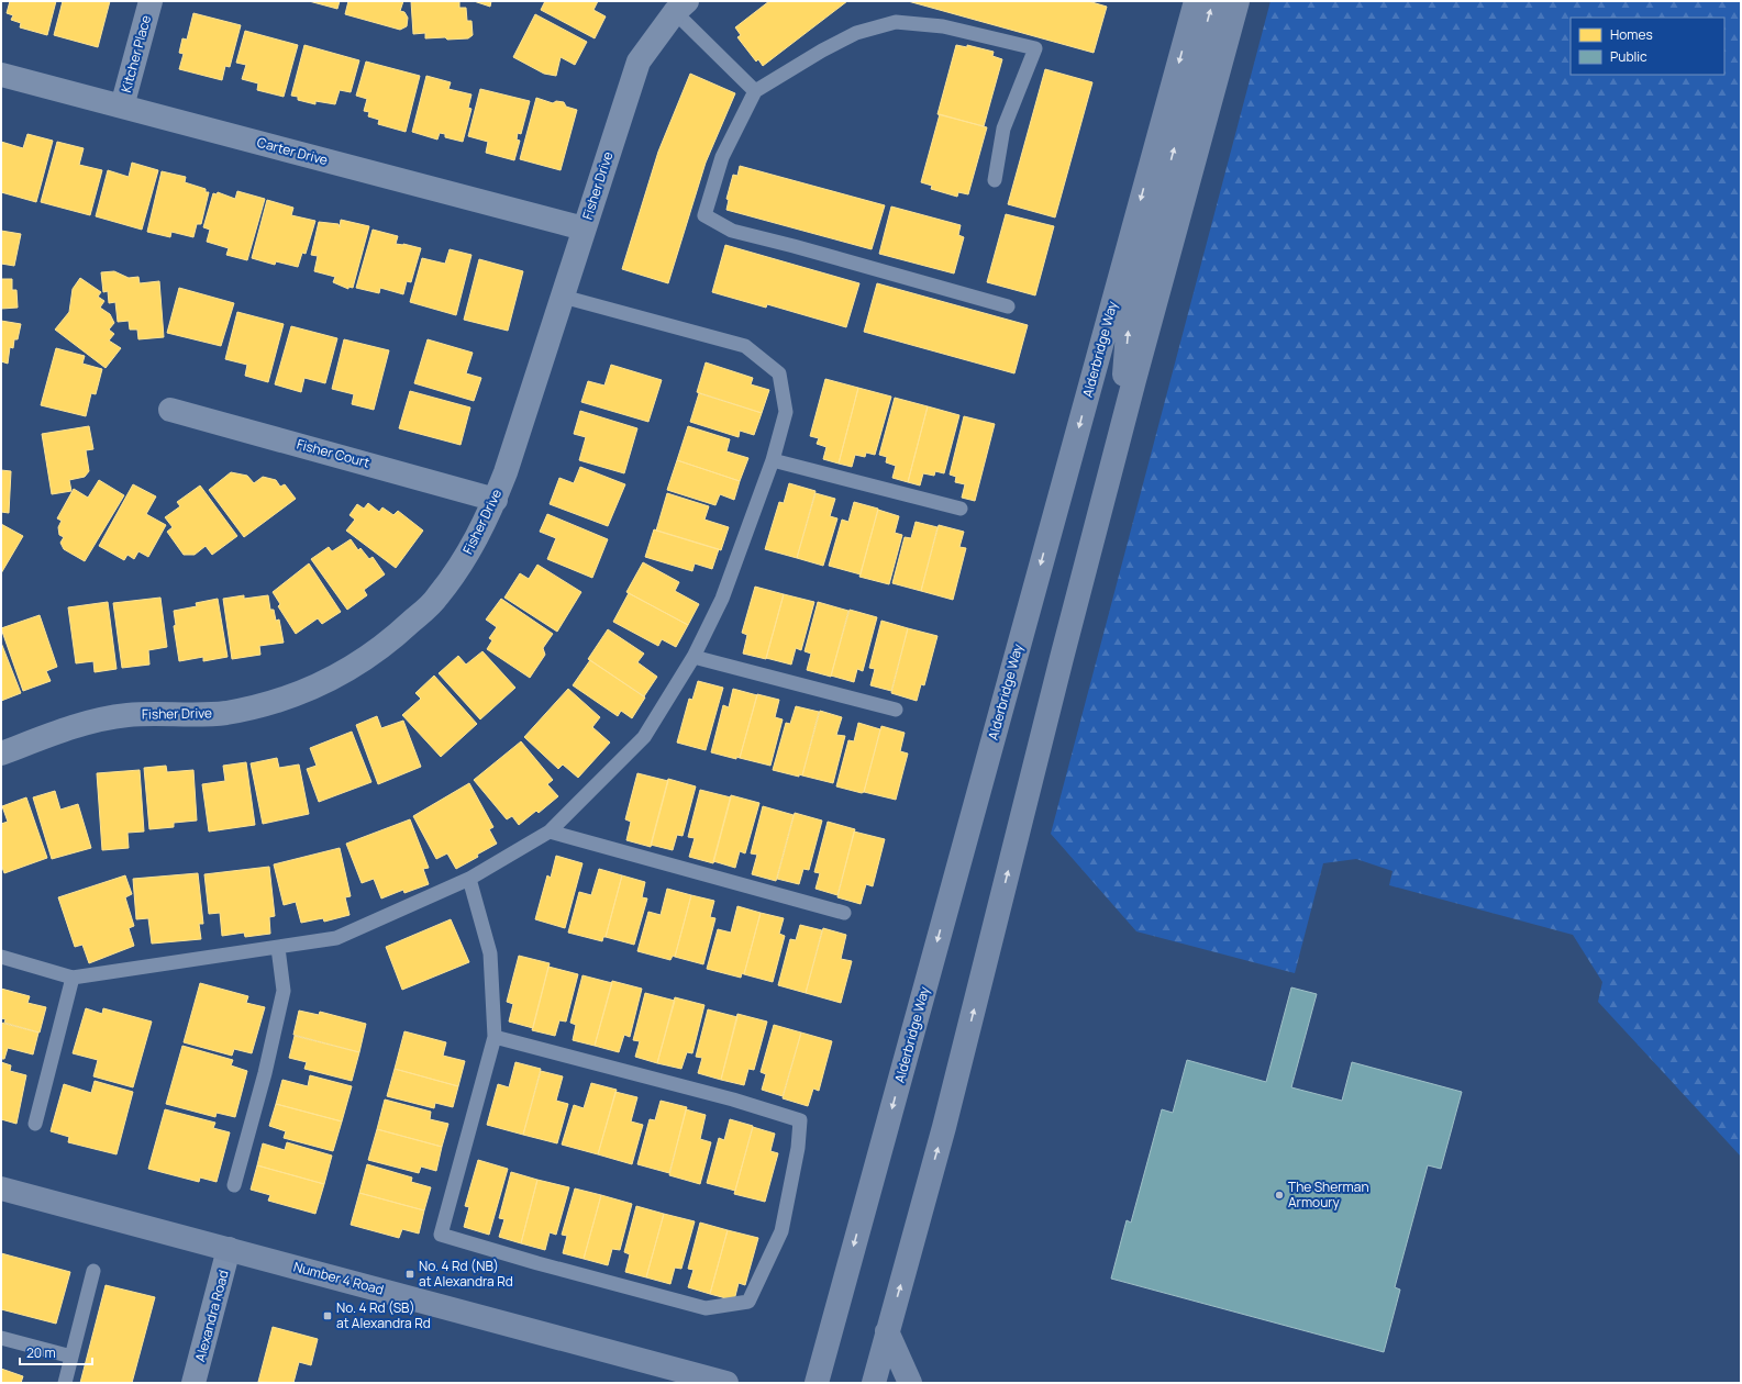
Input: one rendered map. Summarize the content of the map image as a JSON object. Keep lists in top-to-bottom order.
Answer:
{
  "streets": {
    "main road": ["Alderbridge Way", "Number 4 Road"],
    "street": [
      "Kitcher Place",
      "Carter Drive",
      "Fisher Drive",
      "Fisher Court",
      "Alexandra Road"
    ]
  },
  "crossings": [
    ["Kitcher Place", "Carter Drive"],
    ["Carter Drive", "Fisher Drive"],
    ["Fisher Drive", "Fisher Court"],
    ["Number 4 Road", "Alexandra Road"]
  ],
  "places": {
    "other": ["The Sherman Armoury"],
    "transit": ["No. 4 Rd (NB) at Alexandra Rd", "No. 4 Rd (SB) at Alexandra Rd"]
  },
  "legend": ["Homes", "Public"],
  "scale_bar": "20 m"
}
